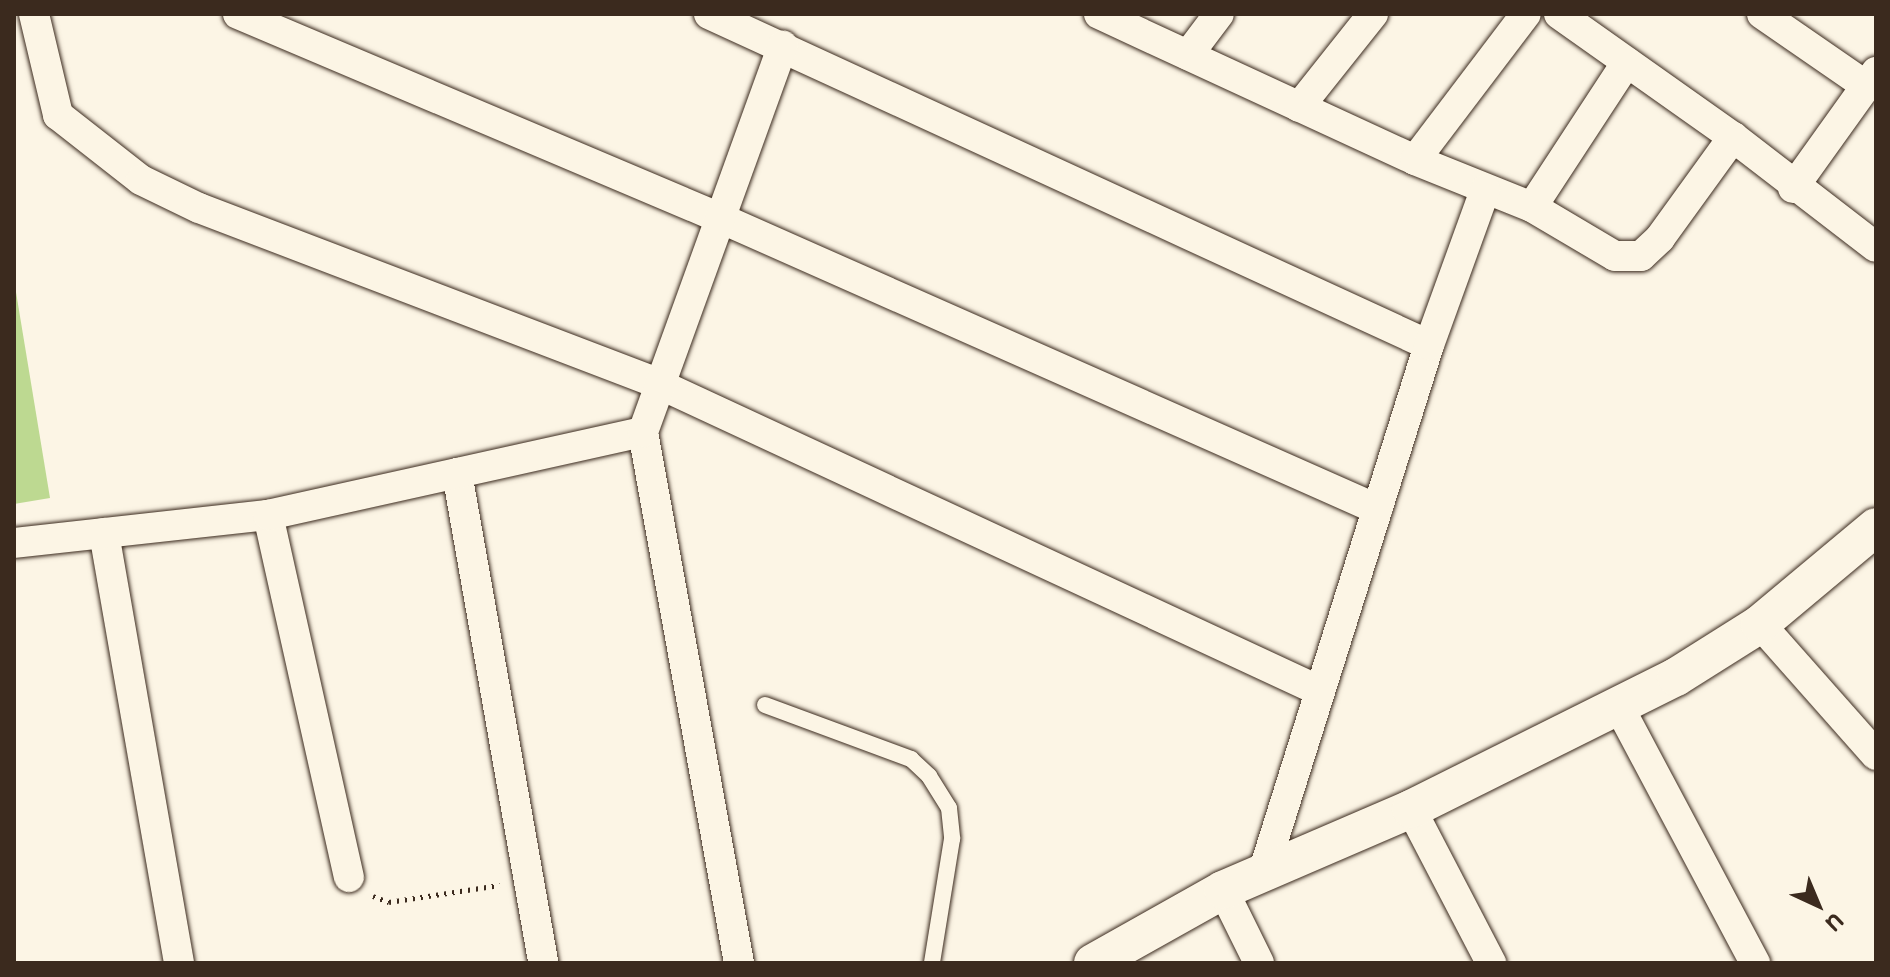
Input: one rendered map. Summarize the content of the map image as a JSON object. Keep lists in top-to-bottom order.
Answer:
{
  "north": "bottom right"
}
